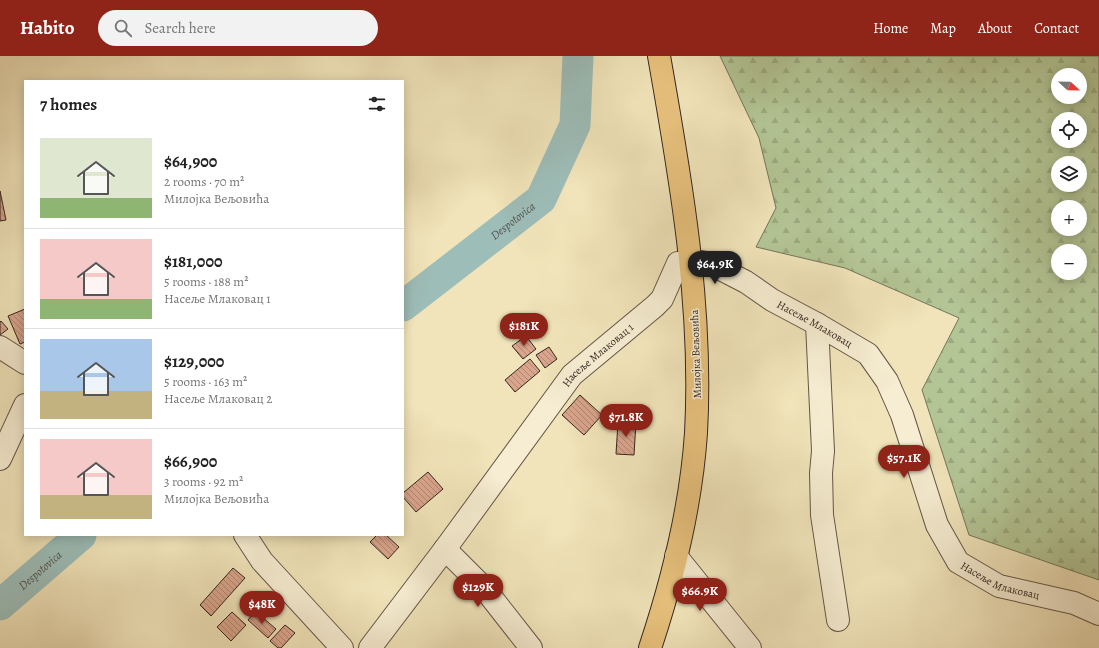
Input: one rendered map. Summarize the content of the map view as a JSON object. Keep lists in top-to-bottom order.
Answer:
{
  "streets": {
    "main road": ["Милојка Вељовића"],
    "street": ["Насеље Млаковац", "Насеље Млаковац 1"]
  },
  "crossings": [
    ["Насеље Млаковац", "Милојка Вељовића"],
    ["Насеље Млаковац", "Насеље Млаковац 1"],
    ["Милојка Вељовића", "Насеље Млаковац 1"]
  ],
  "water": ["Despotovica"],
  "north": "right",
  "page": {
    "header": "Habito",
    "search": "Search here",
    "nav": [
      "Home",
      "Map",
      "About",
      "Contact"
    ],
    "map_buttons": ["+", "−"],
    "heading": "7 homes",
    "list": [
      {
        "name": "$64,900",
        "note": "2 rooms · 70 m² · Милојка Вељовића"
      },
      {
        "name": "$181,000",
        "note": "5 rooms · 188 m² · Насеље Млаковац 1"
      },
      {
        "name": "$129,000",
        "note": "5 rooms · 163 m² · Насеље Млаковац 2"
      },
      {
        "name": "$66,900",
        "note": "3 rooms · 92 m² · Милојка Вељовића"
      }
    ],
    "price": [
      "$64.9K",
      "$181K",
      "$71.8K",
      "$57.1K",
      "$129K",
      "$66.9K",
      "$48K"
    ]
  }
}
